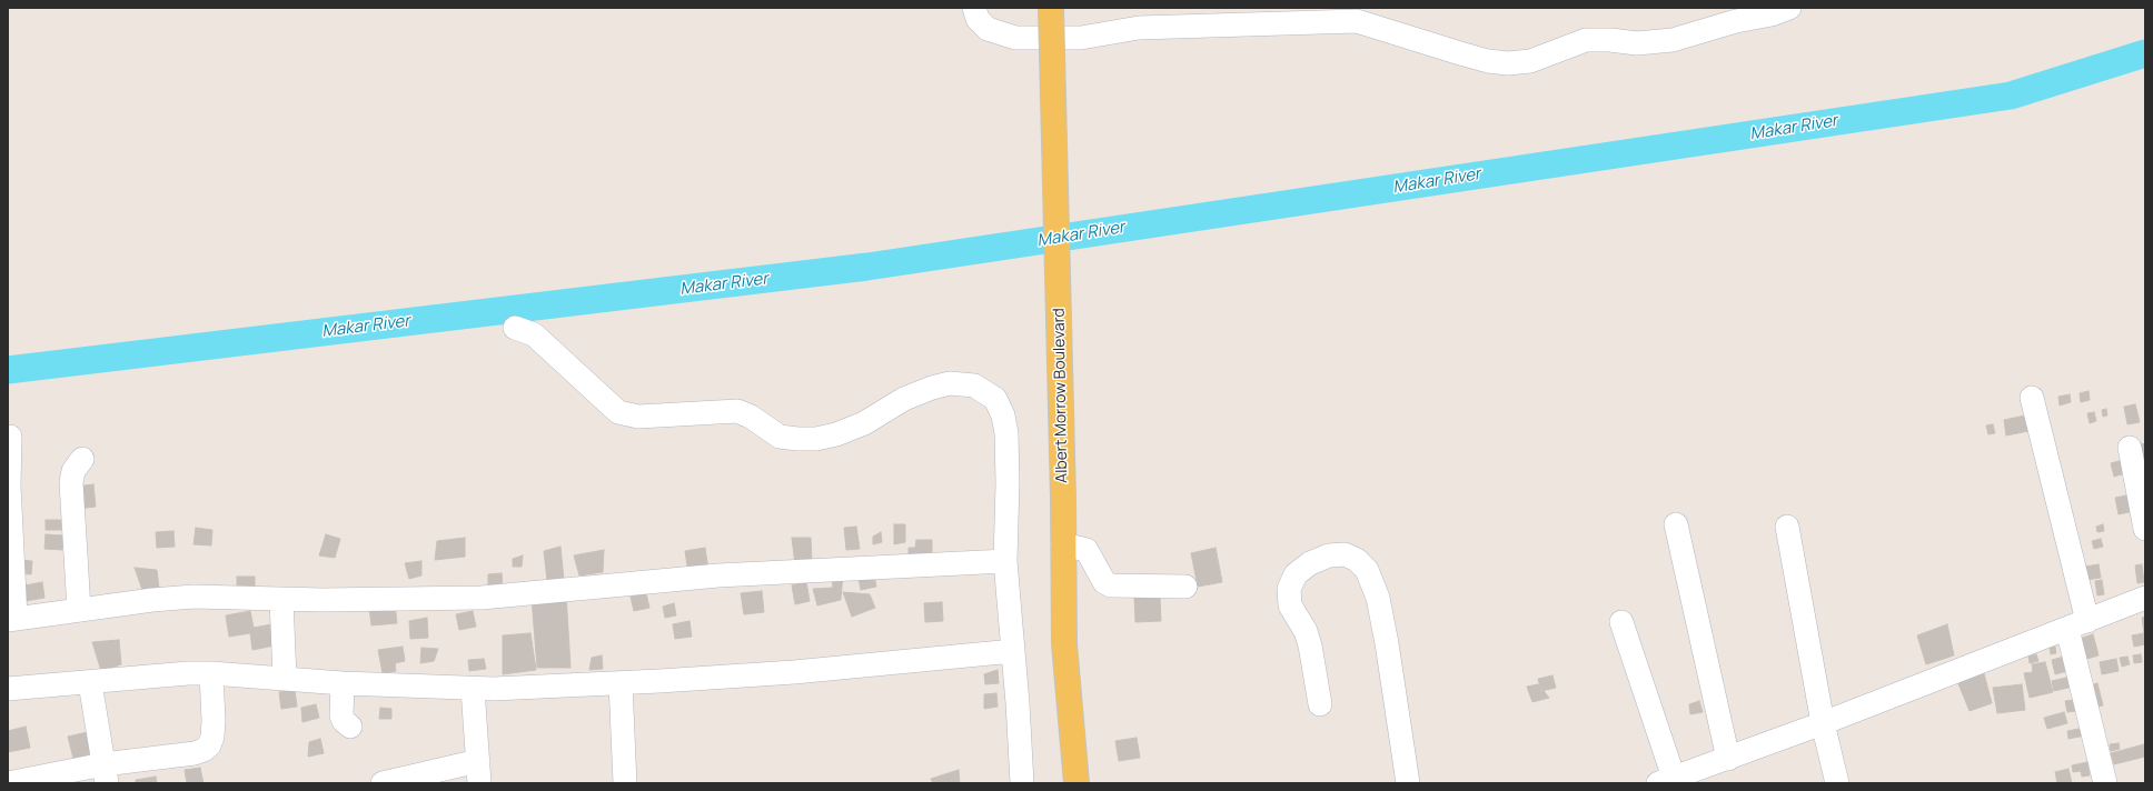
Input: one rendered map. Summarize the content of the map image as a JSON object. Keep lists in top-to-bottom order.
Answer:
{
  "streets": {
    "main road": ["Albert Morrow Boulevard"]
  },
  "water": ["Makar River"]
}
